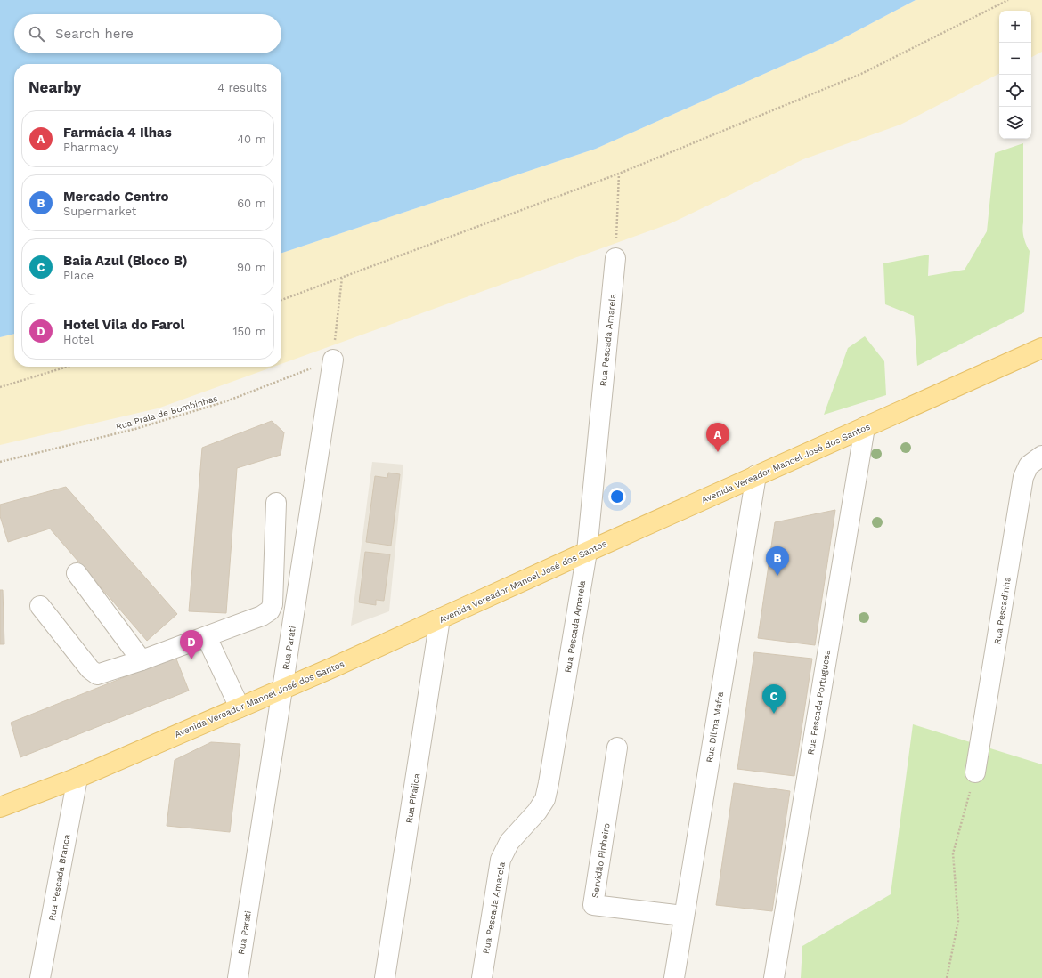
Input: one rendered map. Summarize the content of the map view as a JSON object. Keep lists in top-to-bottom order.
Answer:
{
  "streets": {
    "main road": ["Avenida Vereador Manoel José dos Santos"],
    "street": [
      "Rua Pescada Amarela",
      "Rua Pescadinha",
      "Rua Parati",
      "Rua Pescada Portuguesa",
      "Rua Dilma Mafra",
      "Rua Pirajica",
      "Servidão Pinheiro",
      "Rua Pescada Branca"
    ],
    "path": ["Rua Praia de Bombinhas"]
  },
  "crossings": [
    ["Rua Pescada Amarela", "Avenida Vereador Manoel José dos Santos"],
    ["Rua Praia de Bombinhas", "Rua Parati"],
    ["Avenida Vereador Manoel José dos Santos", "Rua Parati"],
    ["Avenida Vereador Manoel José dos Santos", "Rua Pescada Portuguesa"],
    ["Avenida Vereador Manoel José dos Santos", "Rua Dilma Mafra"],
    ["Avenida Vereador Manoel José dos Santos", "Rua Pirajica"],
    ["Avenida Vereador Manoel José dos Santos", "Rua Pescada Branca"],
    ["Rua Dilma Mafra", "Servidão Pinheiro"]
  ],
  "page": {
    "map_buttons": ["+", "−"],
    "search": "Search here",
    "heading": ["Nearby", "4 results"],
    "list": [
      {
        "mark": "A",
        "name": "Farmácia 4 Ilhas",
        "note": "Pharmacy",
        "value": "40 m"
      },
      {
        "mark": "B",
        "name": "Mercado Centro",
        "note": "Supermarket",
        "value": "60 m"
      },
      {
        "mark": "C",
        "name": "Baia Azul (Bloco B)",
        "note": "Place",
        "value": "90 m"
      },
      {
        "mark": "D",
        "name": "Hotel Vila do Farol",
        "note": "Hotel",
        "value": "150 m"
      }
    ],
    "pins": [
      "A",
      "B",
      "D",
      "C"
    ]
  }
}
